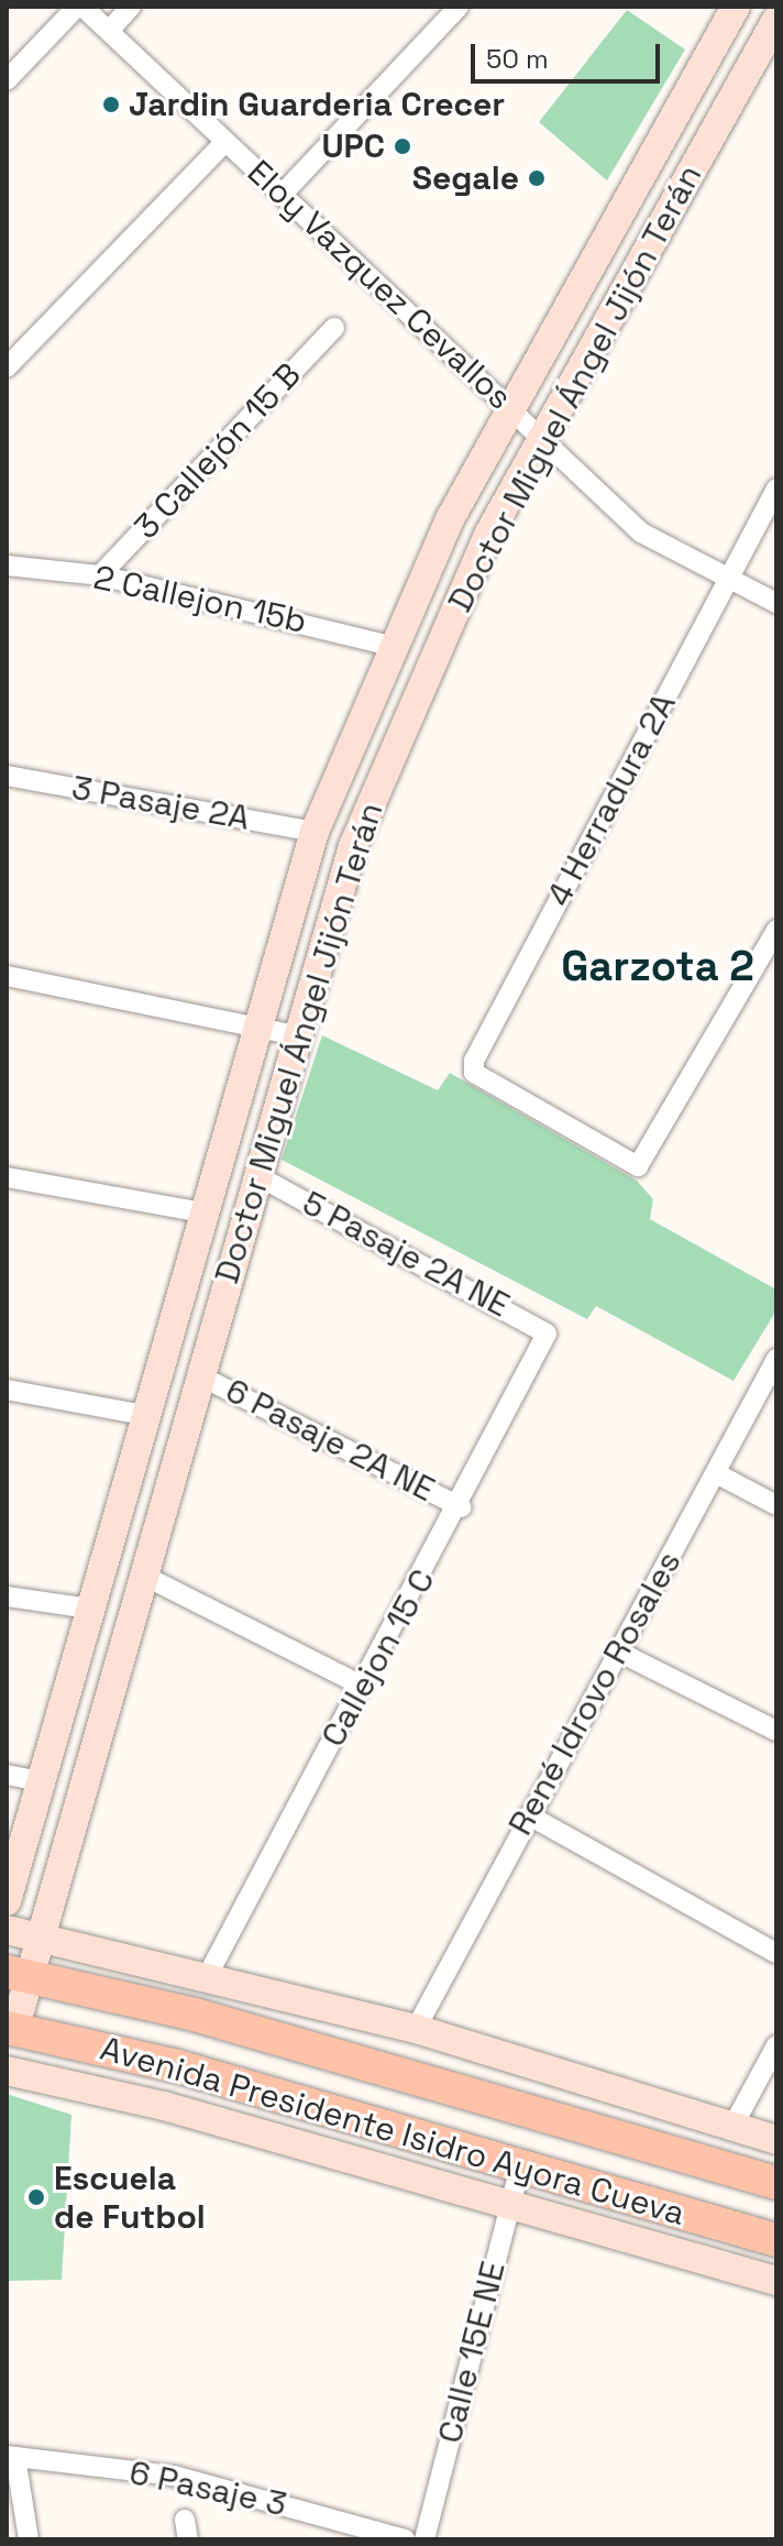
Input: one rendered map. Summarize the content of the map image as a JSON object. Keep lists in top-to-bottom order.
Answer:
{
  "streets": {
    "main road": ["Avenida Presidente Isidro Ayora Cueva"],
    "street": [
      "Eloy Vazquez Cevallos",
      "Doctor Miguel Ángel Jijón Terán",
      "3 Callejón 15 B",
      "2 Callejon 15b",
      "4 Herradura 2A",
      "3 Pasaje 2A",
      "5 Pasaje 2A NE",
      "6 Pasaje 2A NE",
      "Callejon 15 C",
      "René Idrovo Rosales",
      "Calle 15E NE",
      "6 Pasaje 3"
    ]
  },
  "crossings": [
    ["Eloy Vazquez Cevallos", "Doctor Miguel Ángel Jijón Terán"],
    ["Eloy Vazquez Cevallos", "4 Herradura 2A"],
    ["Doctor Miguel Ángel Jijón Terán", "2 Callejon 15b"],
    ["Doctor Miguel Ángel Jijón Terán", "3 Pasaje 2A"],
    ["Doctor Miguel Ángel Jijón Terán", "5 Pasaje 2A NE"],
    ["Doctor Miguel Ángel Jijón Terán", "6 Pasaje 2A NE"],
    ["Doctor Miguel Ángel Jijón Terán", "Avenida Presidente Isidro Ayora Cueva"],
    ["3 Callejón 15 B", "2 Callejon 15b"],
    ["5 Pasaje 2A NE", "Callejon 15 C"],
    ["6 Pasaje 2A NE", "Callejon 15 C"],
    ["Avenida Presidente Isidro Ayora Cueva", "Calle 15E NE"]
  ],
  "districts": ["Garzota 2"],
  "places": [
    "Jardin Guarderia Crecer",
    "UPC",
    "Segale",
    "Escuela de Futbol"
  ],
  "scale_bar": "50 m"
}
